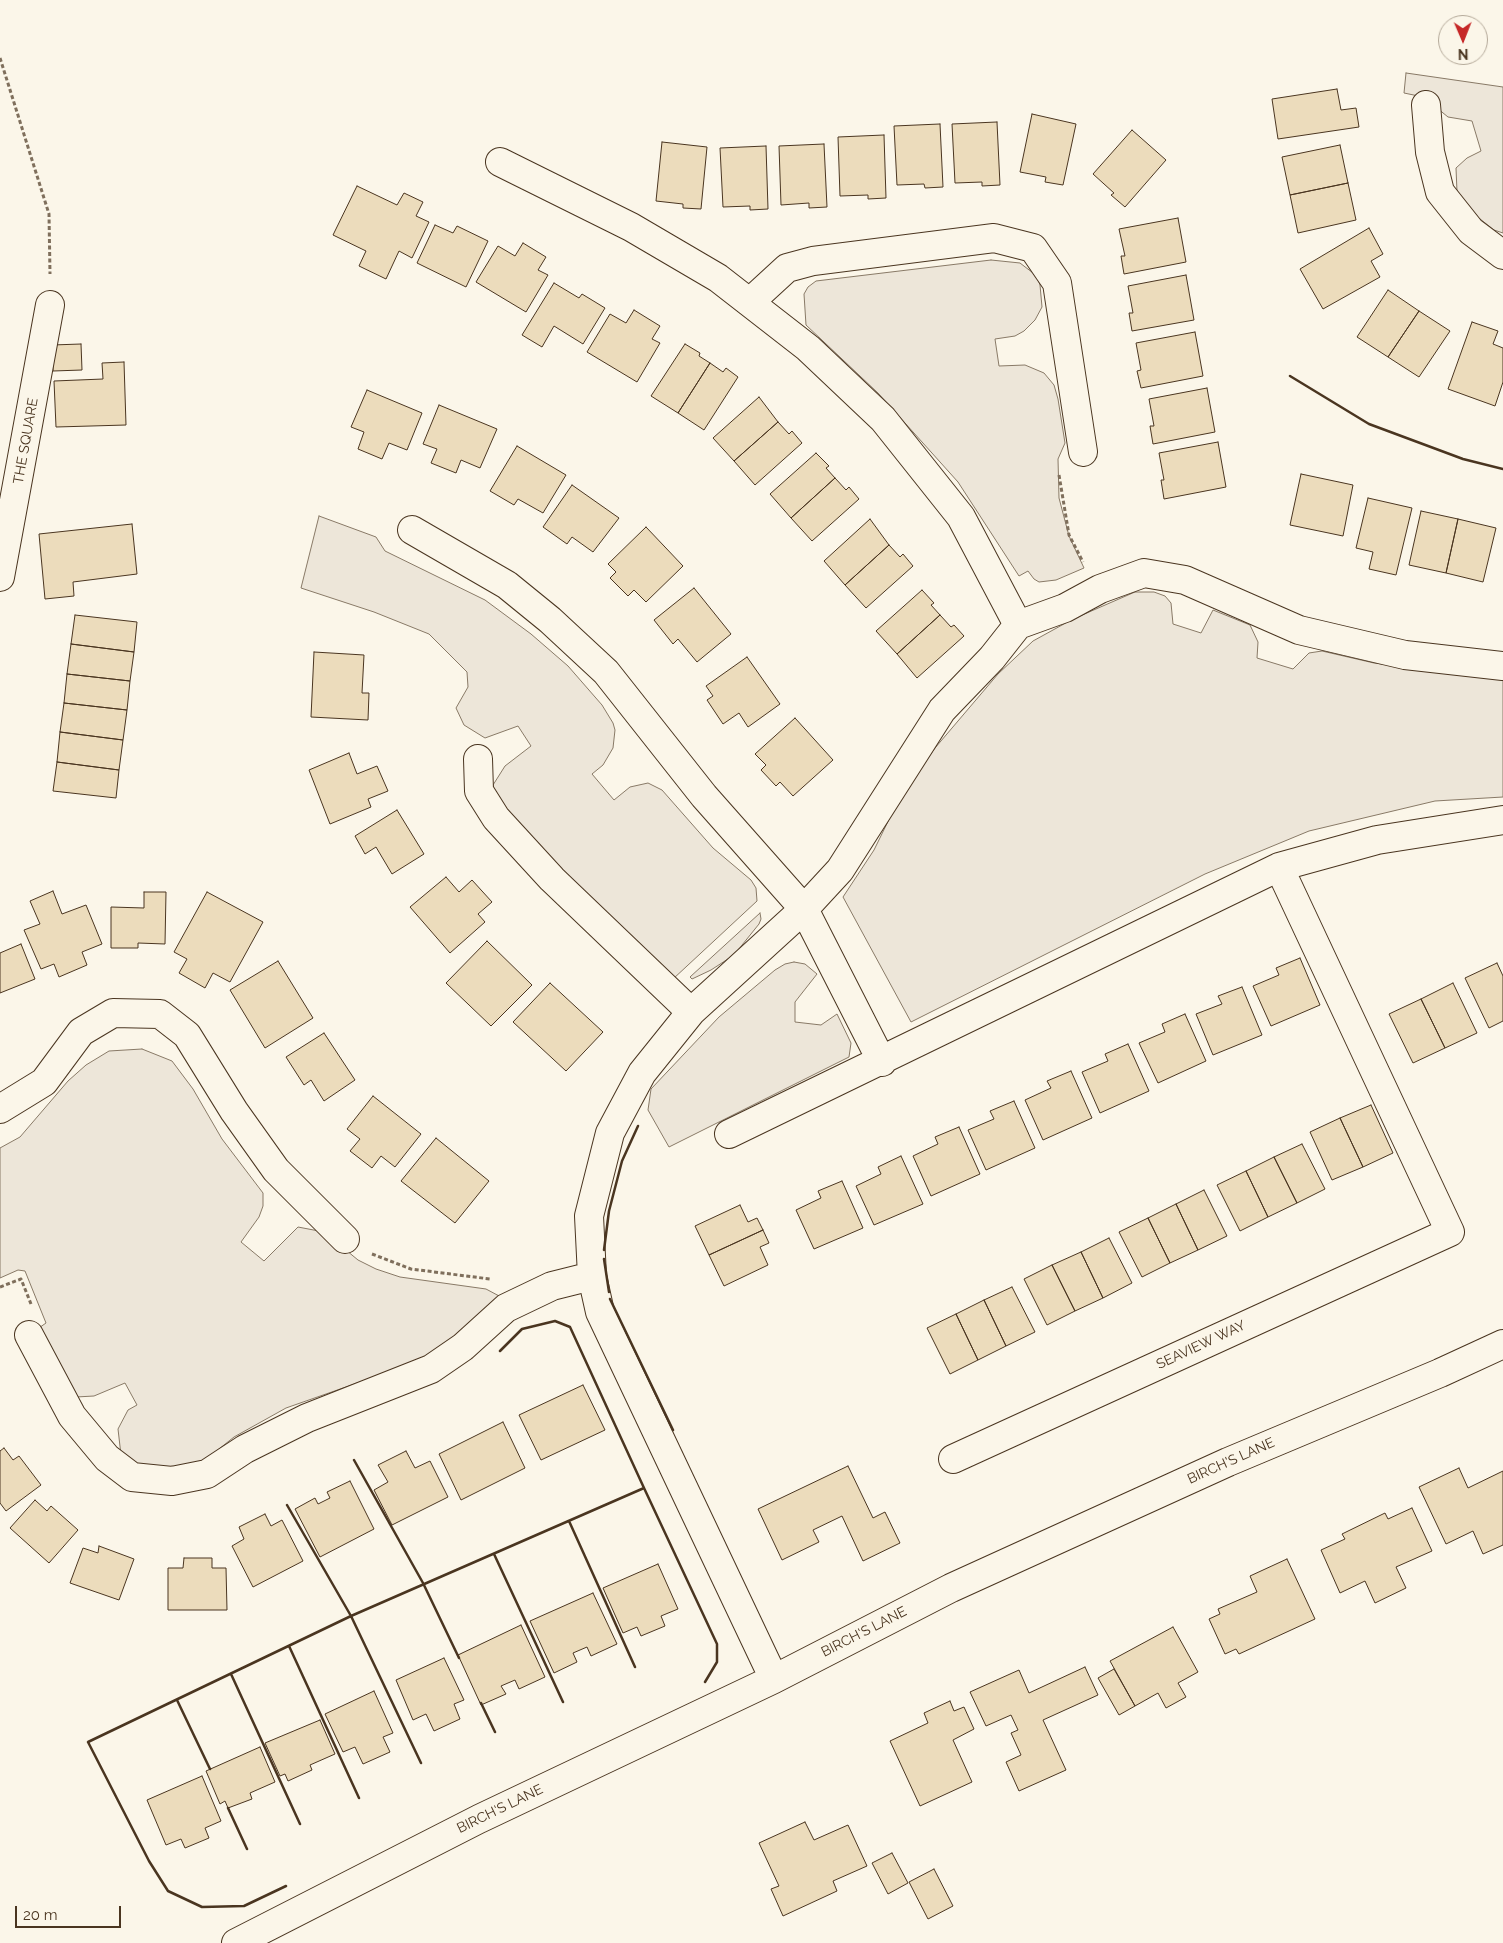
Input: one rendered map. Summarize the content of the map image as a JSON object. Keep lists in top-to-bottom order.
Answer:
{
  "streets": {
    "street": ["THE SQUARE", "SEAVIEW WAY", "BIRCH'S LANE"]
  },
  "scale_bar": "20 m",
  "north": "bottom"
}
